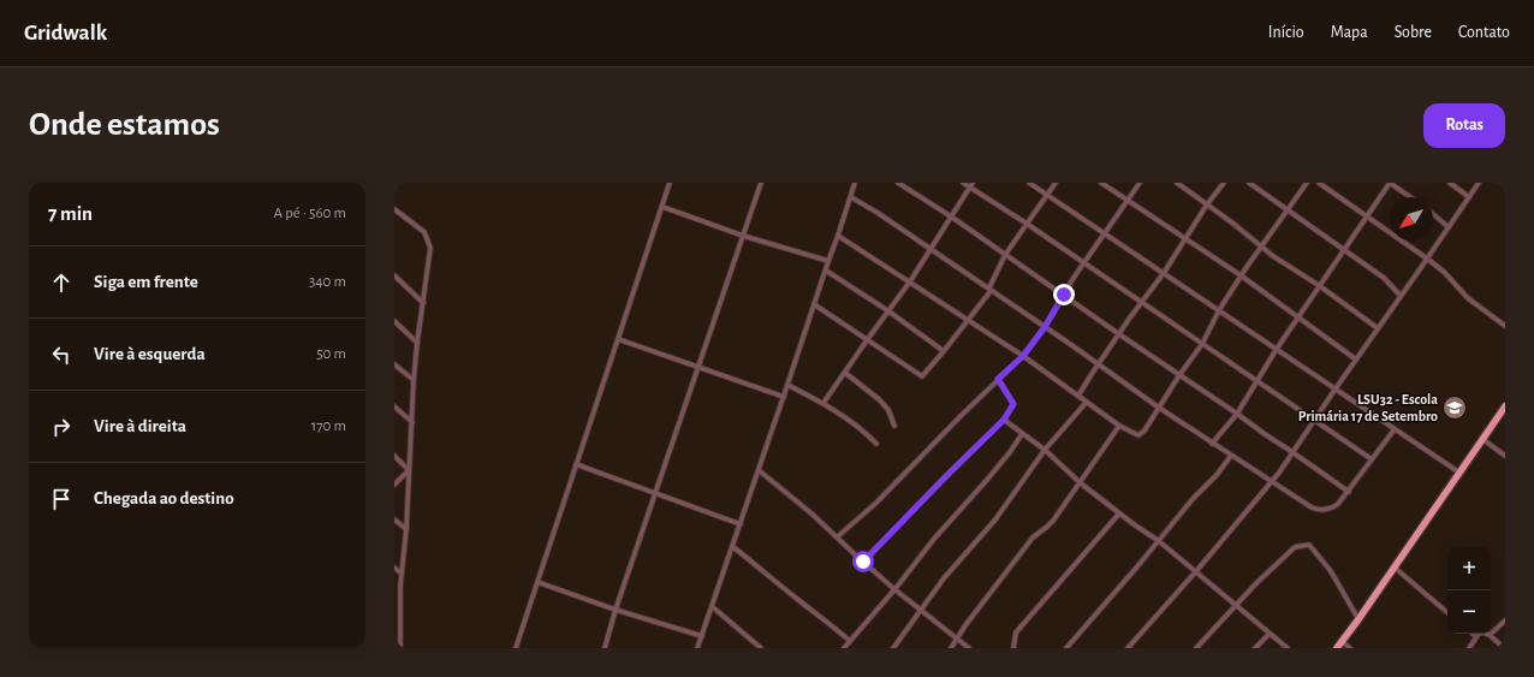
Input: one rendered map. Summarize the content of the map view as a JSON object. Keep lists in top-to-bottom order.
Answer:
{
  "places": {
    "school or university": ["LSU32 - Escola Primária 17 de Setembro"]
  },
  "north": "bottom left",
  "page": {
    "header": "Gridwalk",
    "nav": [
      "Início",
      "Mapa",
      "Sobre",
      "Contato"
    ],
    "buttons": "Rotas",
    "title": "Onde estamos",
    "heading": ["7 min", "A pé · 560 m"],
    "list": [
      ["Siga em frente", "340 m"],
      ["Vire à esquerda", "50 m"],
      ["Vire à direita", "170 m"],
      "Chegada ao destino"
    ],
    "map_buttons": ["+", "−"]
  }
}
